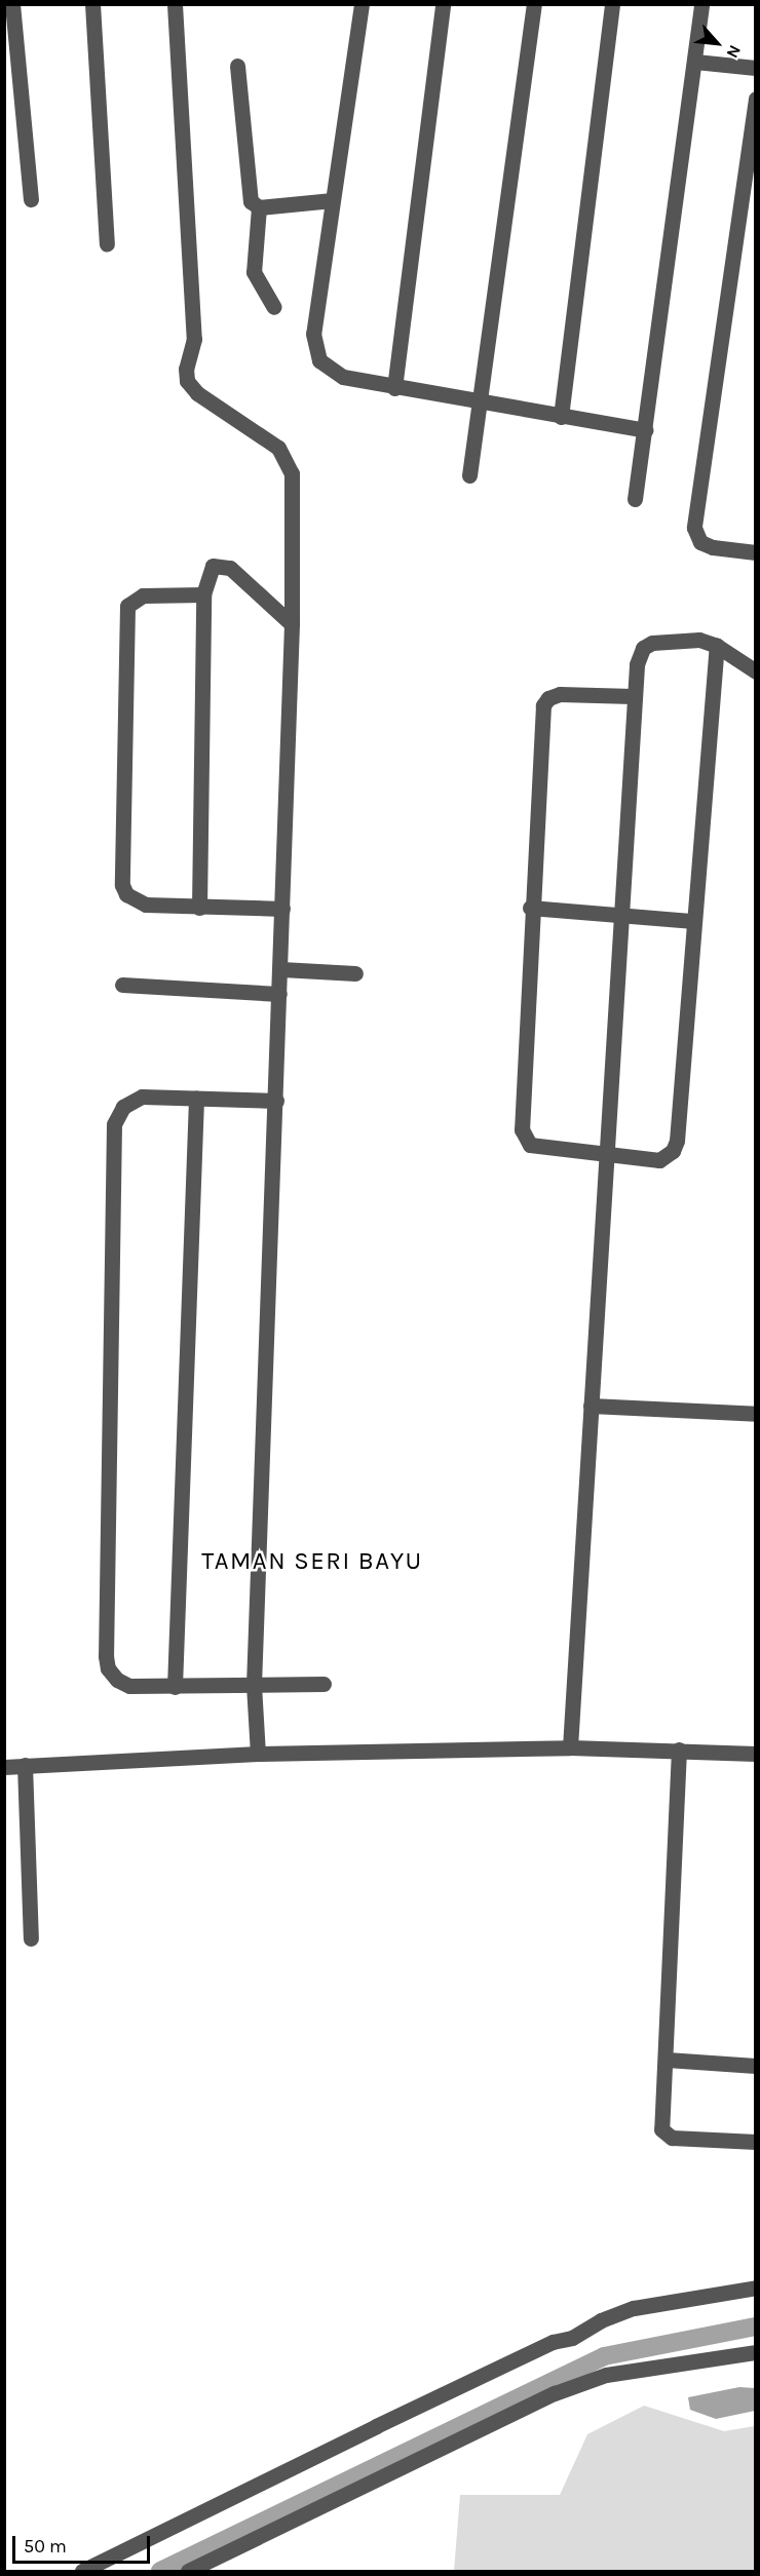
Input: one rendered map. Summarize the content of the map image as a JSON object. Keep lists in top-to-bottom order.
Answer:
{
  "districts": ["TAMAN SERI BAYU"],
  "scale_bar": "50 m",
  "north": "bottom right"
}
